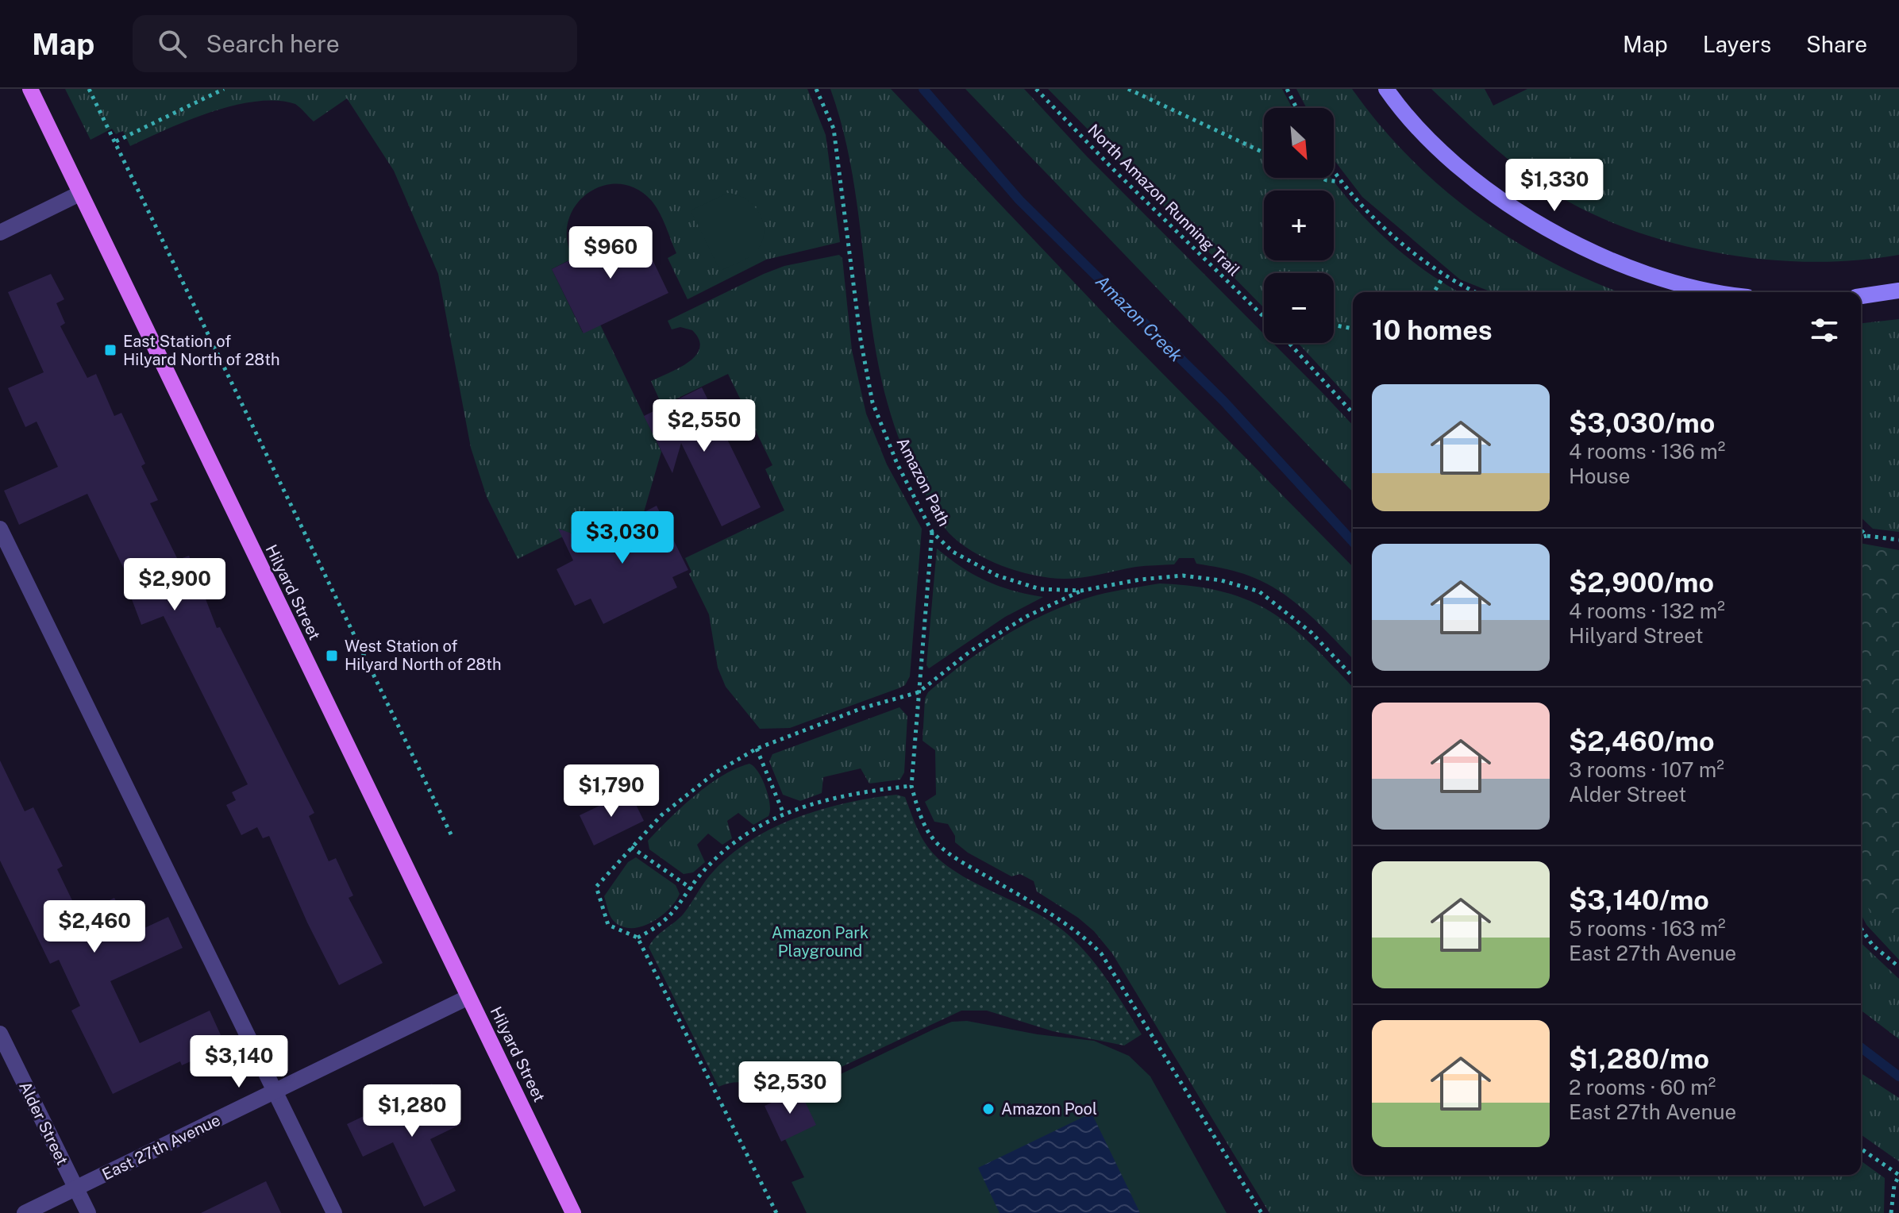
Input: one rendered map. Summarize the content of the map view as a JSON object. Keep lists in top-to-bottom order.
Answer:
{
  "streets": {
    "main road": ["Hilyard Street"],
    "street": ["Alder Street", "East 27th Avenue"],
    "path": ["North Amazon Running Trail", "Amazon Path"]
  },
  "crossings": [
    ["Hilyard Street", "East 27th Avenue"],
    ["Alder Street", "East 27th Avenue"]
  ],
  "water": ["Amazon Creek"],
  "parks": ["Amazon Park Playground"],
  "places": {
    "transit": ["East Station of Hilyard North of 28th", "West Station of Hilyard North of 28th"],
    "other": ["Amazon Pool"]
  },
  "north": "bottom right",
  "page": {
    "header": "Map",
    "search": "Search here",
    "nav": ["Map", "Layers", "Share"],
    "map_buttons": ["+", "−"],
    "price": [
      "$1,330",
      "$960",
      "$2,550",
      "$3,030",
      "$2,900",
      "$1,790",
      "$2,460",
      "$3,140",
      "$2,530",
      "$1,280"
    ],
    "heading": "10 homes",
    "list": [
      {
        "name": "$3,030/mo",
        "note": "4 rooms · 136 m² · House"
      },
      {
        "name": "$2,900/mo",
        "note": "4 rooms · 132 m² · Hilyard Street"
      },
      {
        "name": "$2,460/mo",
        "note": "3 rooms · 107 m² · Alder Street"
      },
      {
        "name": "$3,140/mo",
        "note": "5 rooms · 163 m² · East 27th Avenue"
      },
      {
        "name": "$1,280/mo",
        "note": "2 rooms · 60 m² · East 27th Avenue"
      }
    ]
  }
}
